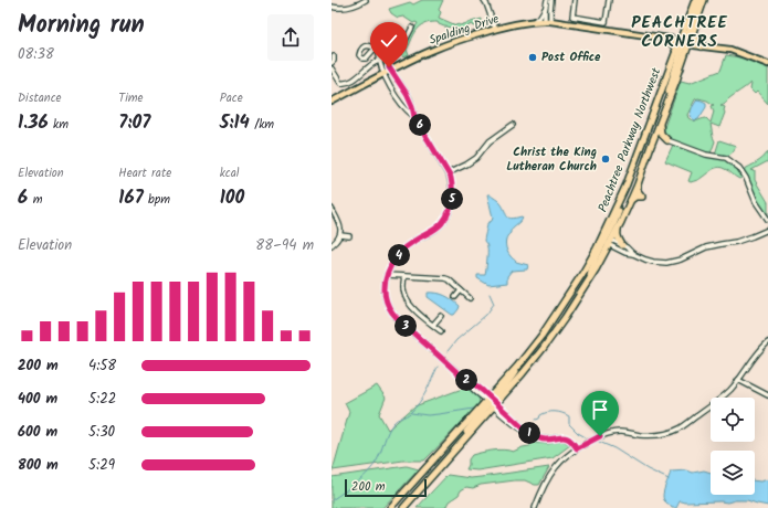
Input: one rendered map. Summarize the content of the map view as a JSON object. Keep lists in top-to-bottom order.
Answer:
{
  "streets": {
    "highway": ["Peachtree Parkway Northwest"],
    "main road": ["Spalding Drive"]
  },
  "crossings": [
    ["Spalding Drive", "Peachtree Parkway Northwest"]
  ],
  "districts": ["PEACHTREE CORNERS"],
  "places": ["Post Office", "Christ the King Lutheran Church"],
  "scale_bar": "200 m",
  "page": {
    "heading": ["Morning run", "08:38"],
    "stats": [
      ["Distance", "1.36 km"],
      ["Time", "7:07"],
      ["Pace", "5:14 /km"],
      ["Elevation", "6 m"],
      ["Heart rate", "167 bpm"],
      ["kcal", "100"]
    ],
    "pins": [
      "6",
      "5",
      "4",
      "3",
      "2",
      "1"
    ],
    "chart": ["Elevation", "88–94 m"],
    "list": [
      {
        "name": "200 m",
        "note": "4:58"
      },
      {
        "name": "400 m",
        "note": "5:22"
      },
      {
        "name": "600 m",
        "note": "5:30"
      },
      {
        "name": "800 m",
        "note": "5:29"
      }
    ],
    "scale": "200 m"
  }
}
